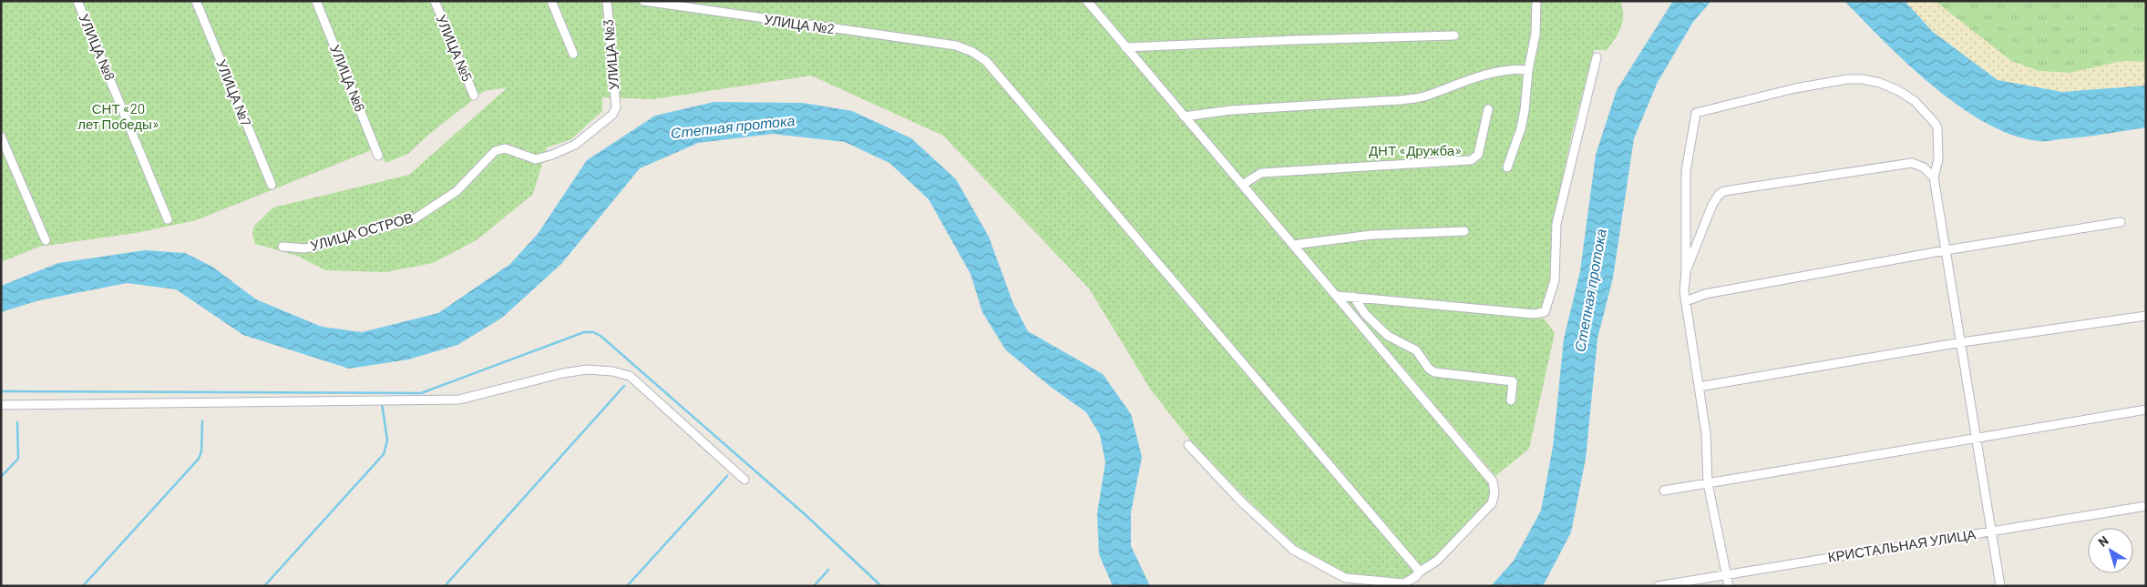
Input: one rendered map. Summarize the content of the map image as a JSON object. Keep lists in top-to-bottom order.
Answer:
{
  "streets": {
    "street": [
      "УЛИЦА №2",
      "УЛИЦА №8",
      "УЛИЦА №5",
      "УЛИЦА №3",
      "УЛИЦА №6",
      "УЛИЦА №7",
      "УЛИЦА ОСТРОВ",
      "КРИСТАЛЬНАЯ УЛИЦА"
    ]
  },
  "crossings": [
    ["УЛИЦА №3", "УЛИЦА ОСТРОВ"]
  ],
  "water": ["Степная протока"],
  "parks": ["СНТ «20 лет Победы»", "ДНТ «Дружба»"],
  "north": "top left"
}
